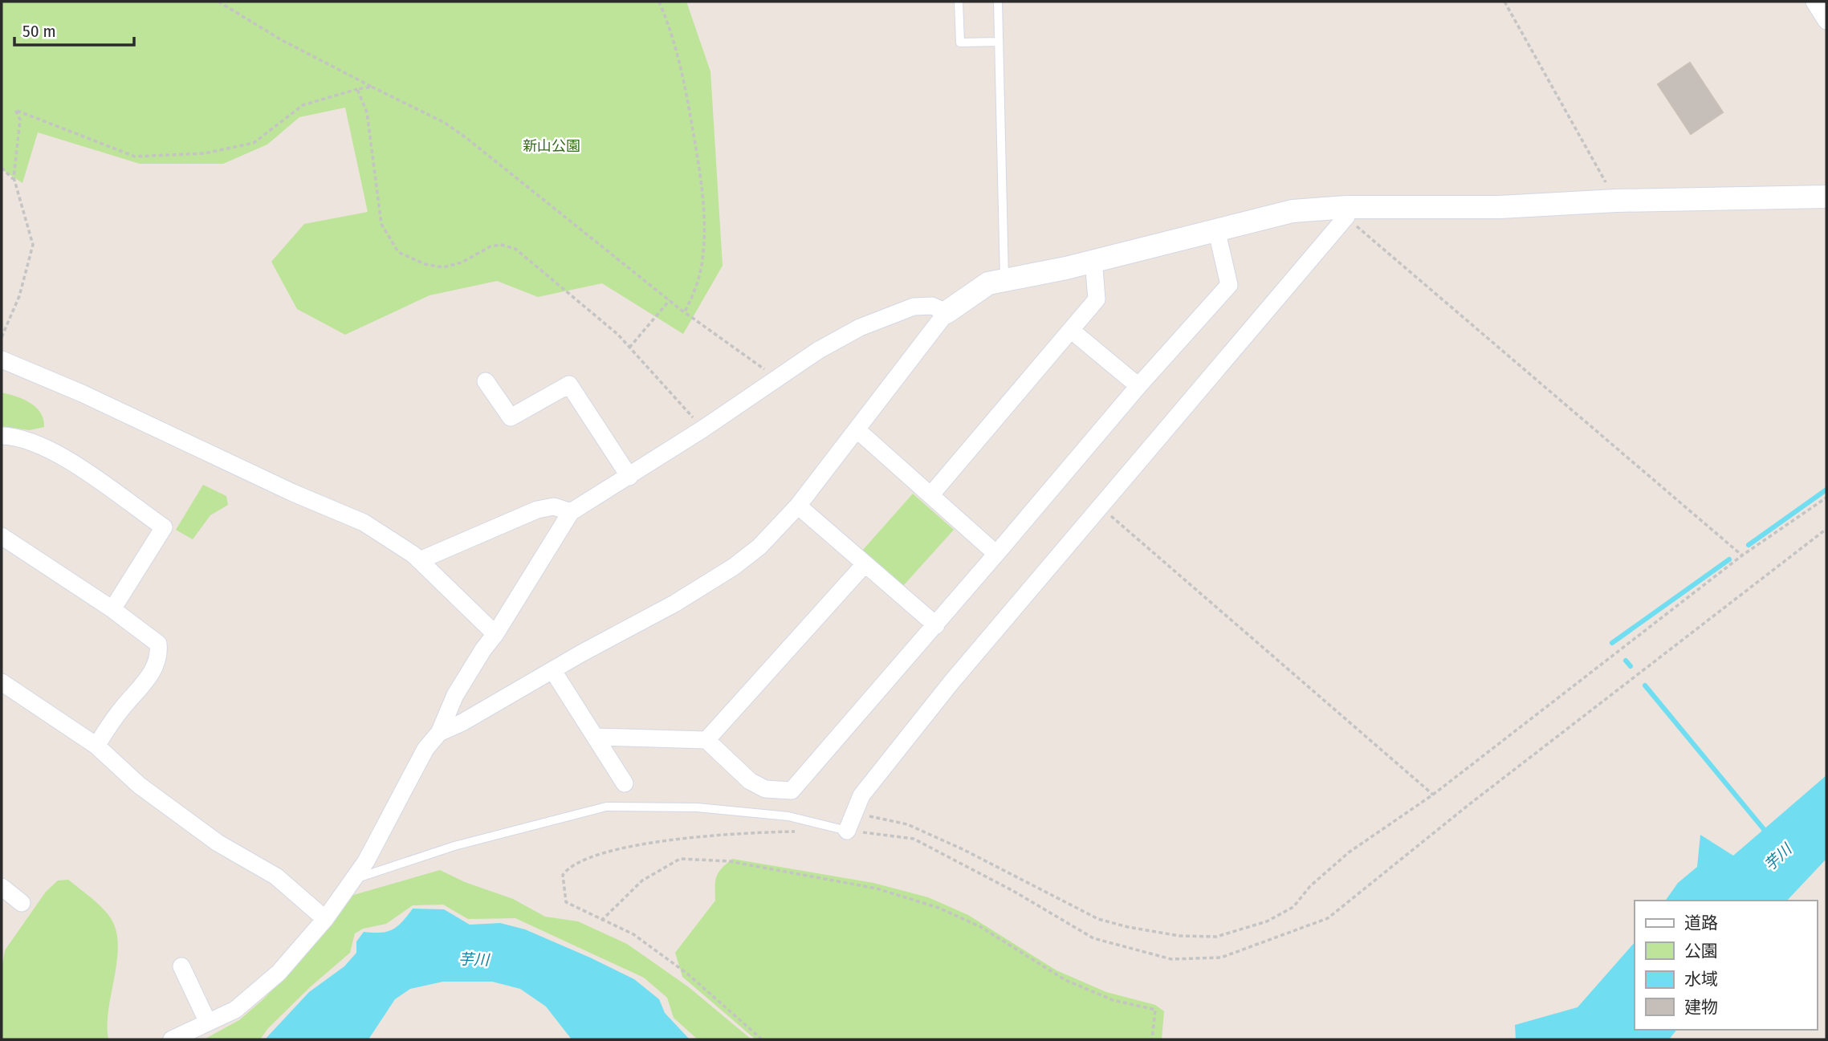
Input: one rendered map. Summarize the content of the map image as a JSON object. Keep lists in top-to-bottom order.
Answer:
{
  "water": ["芋川"],
  "parks": ["新山公園"],
  "legend": [
    "道路",
    "公園",
    "水域",
    "建物"
  ],
  "scale_bar": "50 m"
}
